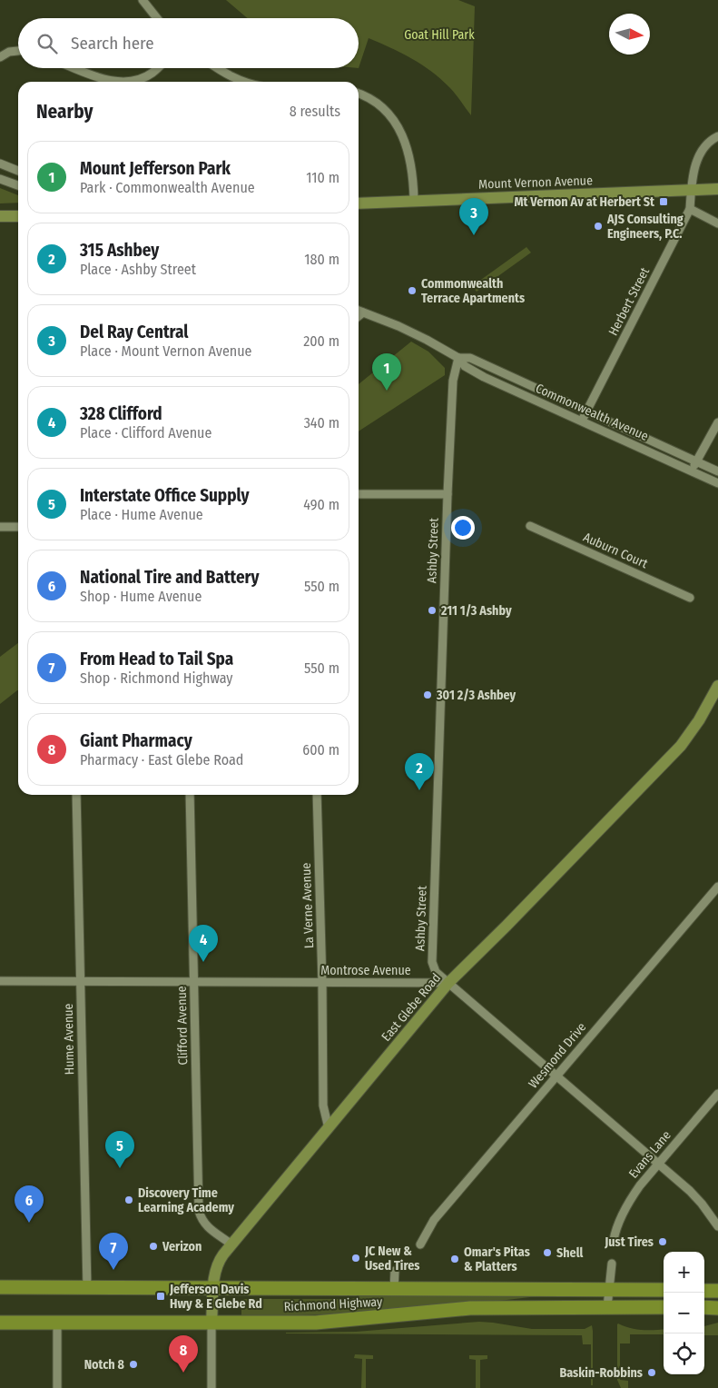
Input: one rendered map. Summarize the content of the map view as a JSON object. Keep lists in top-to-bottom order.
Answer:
{
  "streets": {
    "highway": ["Richmond Highway"],
    "main road": ["Mount Vernon Avenue", "East Glebe Road"],
    "street": [
      "Herbert Street",
      "Commonwealth Avenue",
      "Ashby Street",
      "Auburn Court",
      "La Verne Avenue",
      "Montrose Avenue",
      "Clifford Avenue",
      "Hume Avenue",
      "Wesmond Drive",
      "Evans Lane"
    ]
  },
  "crossings": [
    ["Mount Vernon Avenue", "Herbert Street"],
    ["Herbert Street", "Commonwealth Avenue"],
    ["Commonwealth Avenue", "Ashby Street"],
    ["Ashby Street", "Montrose Avenue"],
    ["Ashby Street", "East Glebe Road"],
    ["La Verne Avenue", "Montrose Avenue"],
    ["La Verne Avenue", "East Glebe Road"],
    ["Montrose Avenue", "East Glebe Road"],
    ["Montrose Avenue", "Clifford Avenue"],
    ["Montrose Avenue", "Hume Avenue"],
    ["East Glebe Road", "Clifford Avenue"],
    ["East Glebe Road", "Richmond Highway"],
    ["Hume Avenue", "Richmond Highway"]
  ],
  "parks": ["Goat Hill Park"],
  "places": {
    "transit": ["Mt Vernon Av at Herbert St", "Jefferson Davis Hwy & E Glebe Rd"],
    "other": [
      "AJS Consulting Engineers, P.C.",
      "Commonwealth Terrace Apartments",
      "211 1/3 Ashby",
      "301 2/3 Ashbey",
      "Discovery Time Learning Academy",
      "Just Tires",
      "Verizon",
      "Shell",
      "JC New & Used Tires",
      "Omar's Pitas & Platters",
      "Notch 8",
      "Baskin-Robbins"
    ]
  },
  "north": "right",
  "page": {
    "search": "Search here",
    "heading": ["Nearby", "8 results"],
    "list": [
      {
        "mark": "1",
        "name": "Mount Jefferson Park",
        "note": "Park · Commonwealth Avenue",
        "value": "110 m"
      },
      {
        "mark": "2",
        "name": "315 Ashbey",
        "note": "Place · Ashby Street",
        "value": "180 m"
      },
      {
        "mark": "3",
        "name": "Del Ray Central",
        "note": "Place · Mount Vernon Avenue",
        "value": "200 m"
      },
      {
        "mark": "4",
        "name": "328 Clifford",
        "note": "Place · Clifford Avenue",
        "value": "340 m"
      },
      {
        "mark": "5",
        "name": "Interstate Office Supply",
        "note": "Place · Hume Avenue",
        "value": "490 m"
      },
      {
        "mark": "6",
        "name": "National Tire and Battery",
        "note": "Shop · Hume Avenue",
        "value": "550 m"
      },
      {
        "mark": "7",
        "name": "From Head to Tail Spa",
        "note": "Shop · Richmond Highway",
        "value": "550 m"
      },
      {
        "mark": "8",
        "name": "Giant Pharmacy",
        "note": "Pharmacy · East Glebe Road",
        "value": "600 m"
      }
    ],
    "pins": [
      "3",
      "1",
      "2",
      "4",
      "5",
      "6",
      "7",
      "8"
    ],
    "map_buttons": ["+", "−"]
  }
}
